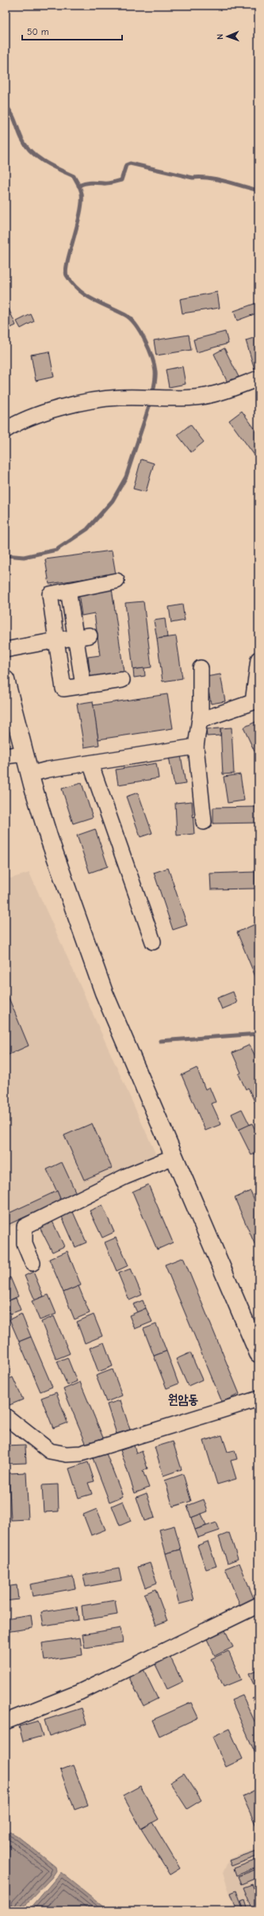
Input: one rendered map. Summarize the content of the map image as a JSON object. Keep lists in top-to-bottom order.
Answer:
{
  "districts": ["원암동"],
  "scale_bar": "50 m",
  "north": "left"
}
